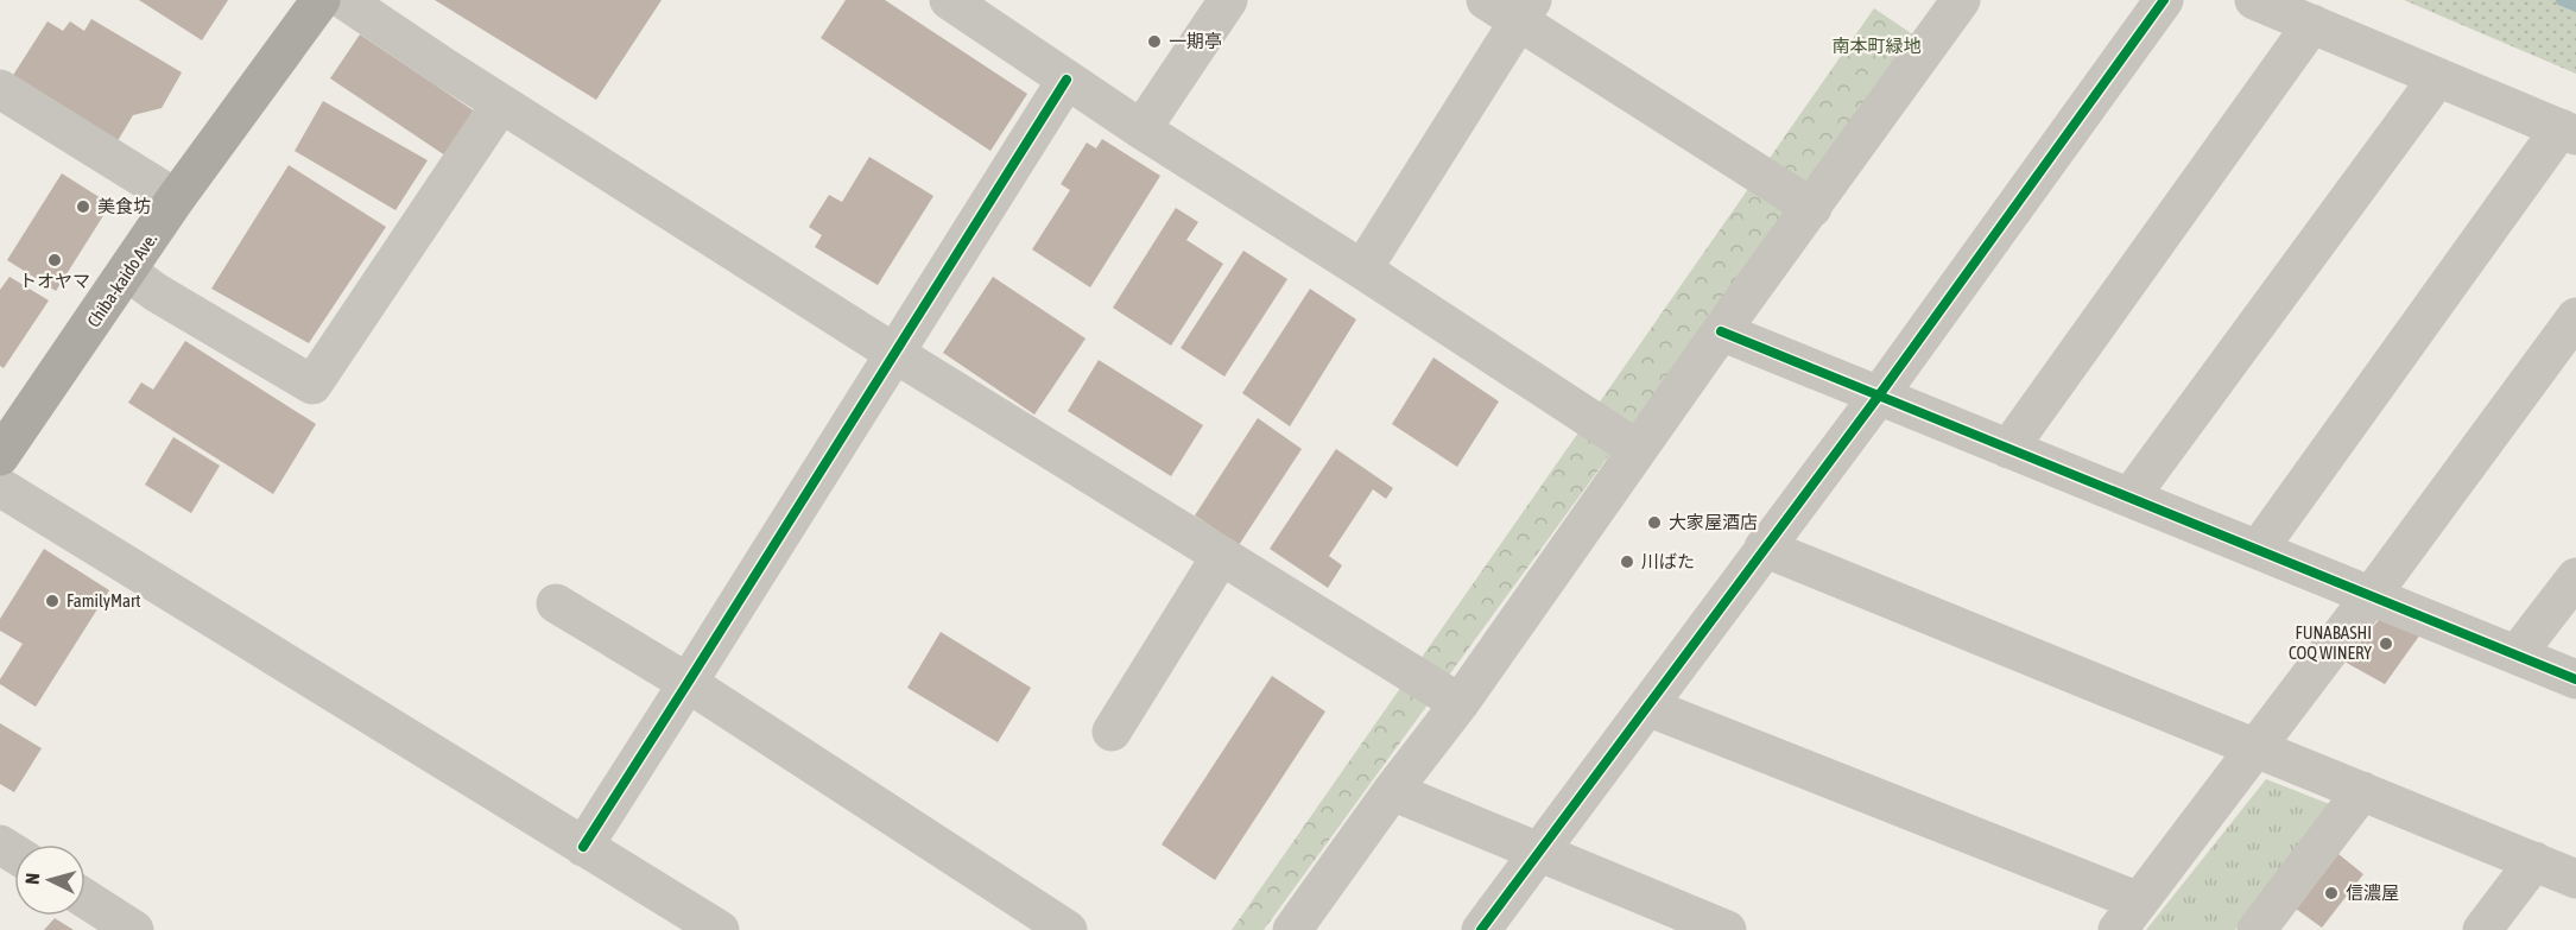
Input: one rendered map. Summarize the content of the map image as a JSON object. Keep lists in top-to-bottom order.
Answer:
{
  "streets": {
    "highway": ["Chiba-kaido Ave."]
  },
  "parks": ["南本町緑地"],
  "places": [
    "一期亭",
    "美食坊",
    "トオヤマ",
    "大家屋酒店",
    "川ばた",
    "FamilyMart",
    "FUNABASHI COQ WINERY",
    "信濃屋"
  ],
  "north": "left"
}
